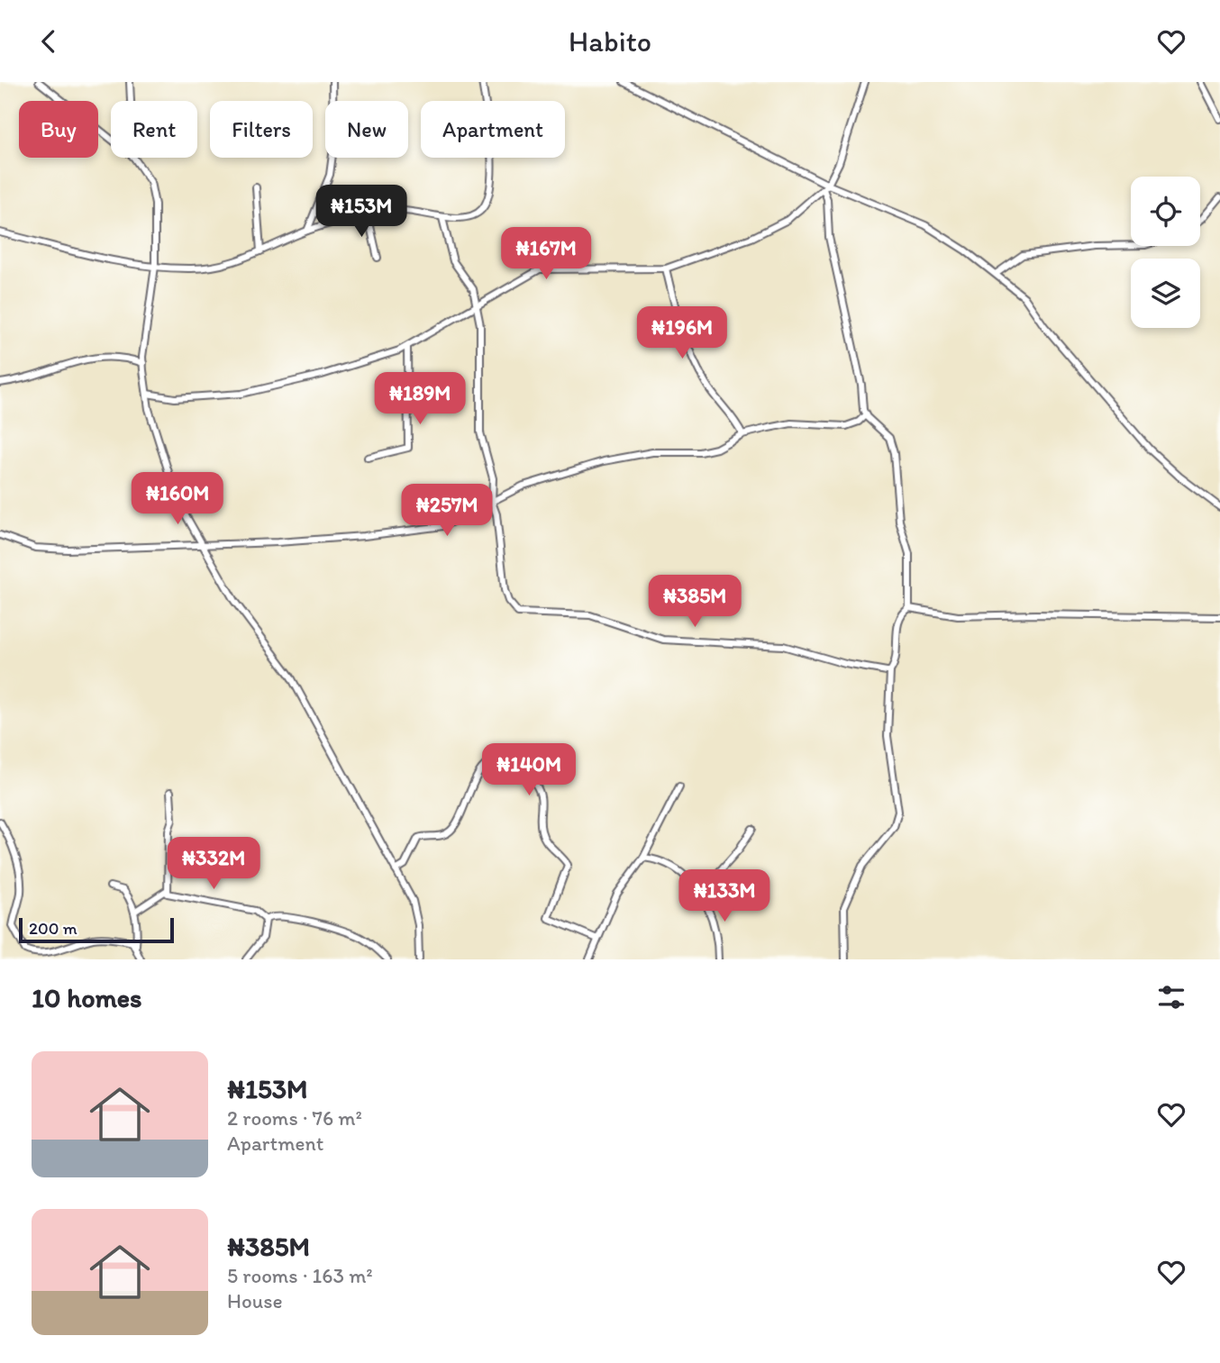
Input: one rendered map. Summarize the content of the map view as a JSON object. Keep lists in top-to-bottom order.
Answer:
{
  "scale_bar": "200 m",
  "page": {
    "header": "Habito",
    "chip": [
      "Buy",
      "Rent",
      "Filters",
      "New",
      "Apartment"
    ],
    "price": [
      "₦153M",
      "₦167M",
      "₦196M",
      "₦189M",
      "₦160M",
      "₦257M",
      "₦385M",
      "₦140M",
      "₦332M",
      "₦133M"
    ],
    "scale": "200 m",
    "heading": "10 homes",
    "list": [
      {
        "name": "₦153M",
        "note": "2 rooms · 76 m² · Apartment"
      },
      {
        "name": "₦385M",
        "note": "5 rooms · 163 m² · House"
      }
    ]
  }
}
